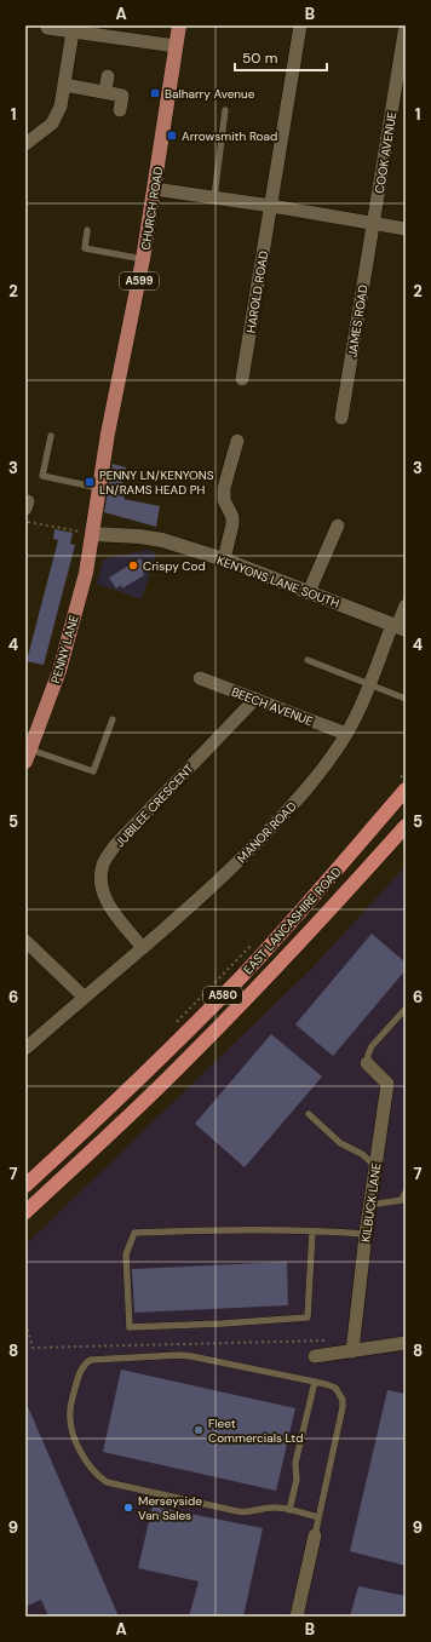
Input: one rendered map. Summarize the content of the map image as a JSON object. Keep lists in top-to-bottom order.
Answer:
{
  "streets": {
    "highway": ["EAST LANCASHIRE ROAD", "A580"],
    "main road": ["CHURCH ROAD", "A599", "PENNY LANE"],
    "street": [
      "COOK AVENUE",
      "HAROLD ROAD",
      "JAMES ROAD",
      "KENYONS LANE SOUTH",
      "BEECH AVENUE",
      "JUBILEE CRESCENT",
      "MANOR ROAD",
      "KILBUCK LANE"
    ]
  },
  "crossings": [
    ["COOK AVENUE", "JAMES ROAD"],
    ["CHURCH ROAD", "KENYONS LANE SOUTH"],
    ["CHURCH ROAD", "PENNY LANE"],
    ["KENYONS LANE SOUTH", "PENNY LANE"],
    ["KENYONS LANE SOUTH", "MANOR ROAD"],
    ["BEECH AVENUE", "JUBILEE CRESCENT"],
    ["BEECH AVENUE", "MANOR ROAD"],
    ["JUBILEE CRESCENT", "MANOR ROAD"]
  ],
  "places": {
    "transit": ["Balharry Avenue", "Arrowsmith Road", "PENNY LN/KENYONS LN/RAMS HEAD PH"],
    "other": ["Crispy Cod", "Fleet Commercials Ltd", "Merseyside Van Sales"]
  },
  "scale_bar": "50 m",
  "grid": {
    "columns": ["A", "B"],
    "rows": [
      "1",
      "2",
      "3",
      "4",
      "5",
      "6",
      "7",
      "8",
      "9"
    ]
  }
}
